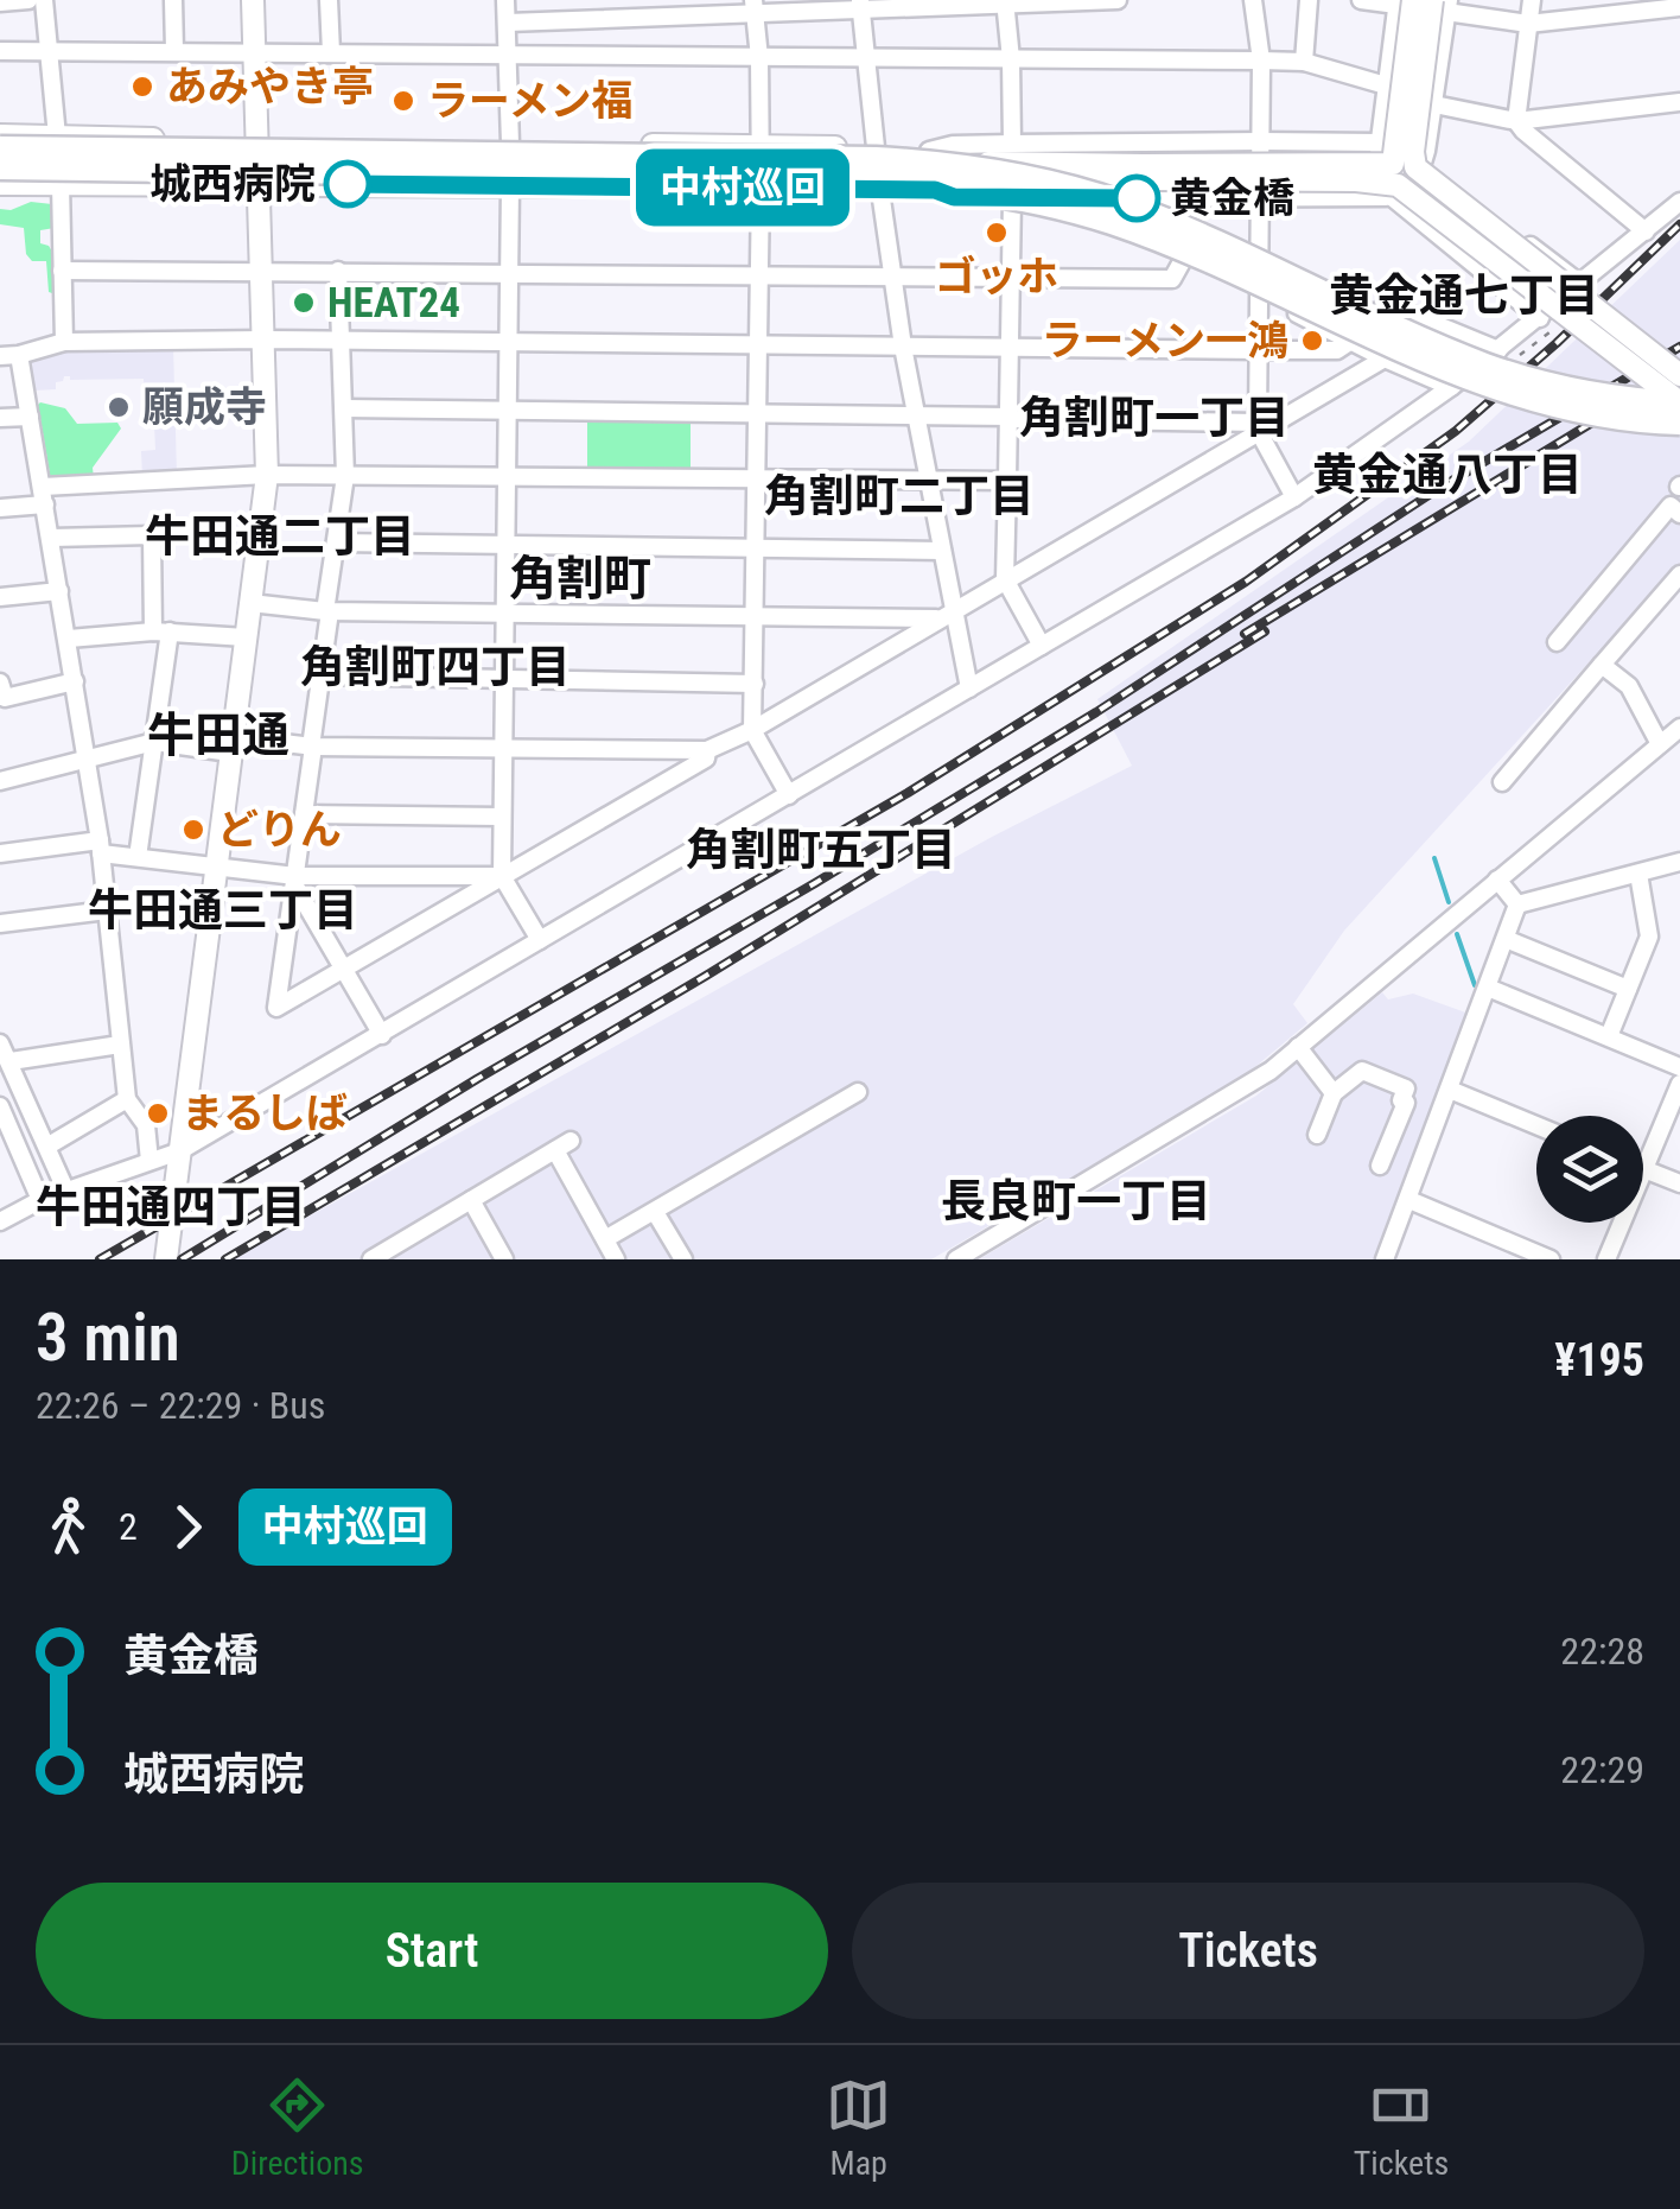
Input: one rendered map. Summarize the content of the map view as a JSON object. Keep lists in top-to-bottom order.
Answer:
{
  "districts": [
    "黄金通七丁目",
    "角割町一丁目",
    "黄金通八丁目",
    "角割町二丁目",
    "牛田通二丁目",
    "角割町",
    "角割町四丁目",
    "牛田通",
    "角割町五丁目",
    "牛田通三丁目",
    "長良町一丁目",
    "牛田通四丁目"
  ],
  "places": [
    "あみやき亭",
    "ラーメン福",
    "城西病院",
    "黄金橋",
    "ゴッホ",
    "HEAT24",
    "ラーメン一鴻",
    "願成寺",
    "どりん",
    "まるしば"
  ],
  "lines": ["bus line 中村巡回"],
  "page": {
    "on_map": "中村巡回",
    "heading": ["3 min", "22:26 – 22:29 · Bus", "¥195"],
    "legs": ["2", "中村巡回"],
    "list": [
      {
        "name": "黄金橋",
        "value": "22:28"
      },
      {
        "name": "城西病院",
        "value": "22:29"
      }
    ],
    "buttons": ["Start", "Tickets"],
    "tabs": ["Directions", "Map", "Tickets"]
  }
}
